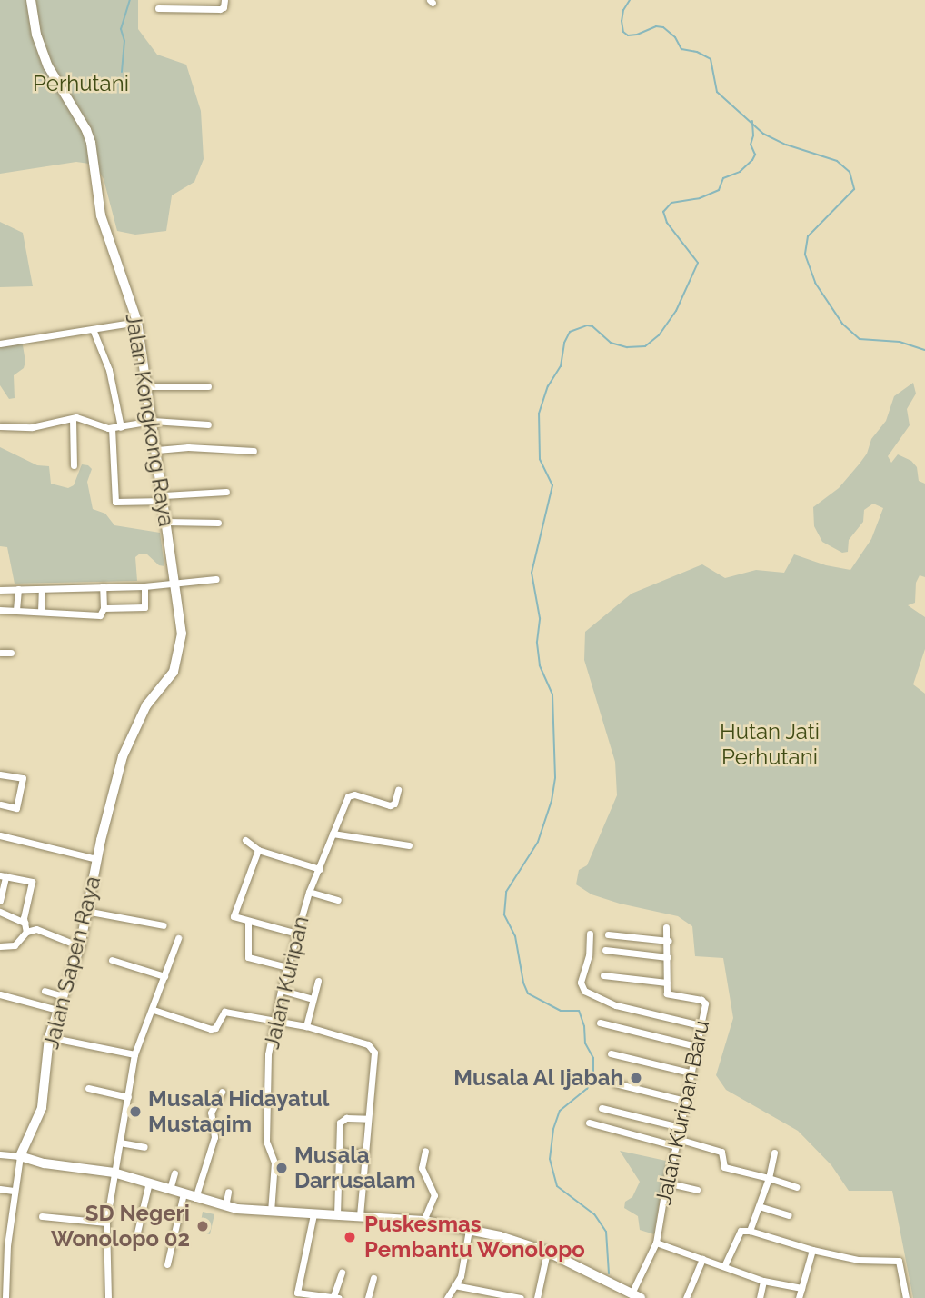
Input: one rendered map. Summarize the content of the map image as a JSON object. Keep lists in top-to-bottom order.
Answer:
{
  "streets": {
    "street": [
      "Jalan Kongkong Raya",
      "Jalan Sapen Raya",
      "Jalan Kuripan",
      "Jalan Kuripan Baru"
    ]
  },
  "crossings": [
    ["Jalan Kongkong Raya", "Jalan Sapen Raya"]
  ],
  "parks": ["Perhutani", "Hutan Jati Perhutani"],
  "places": [
    "Musala Al Ijabah",
    "Musala Hidayatul Mustaqim",
    "Musala Darrusalam",
    "SD Negeri Wonolopo 02",
    "Puskesmas Pembantu Wonolopo"
  ]
}
